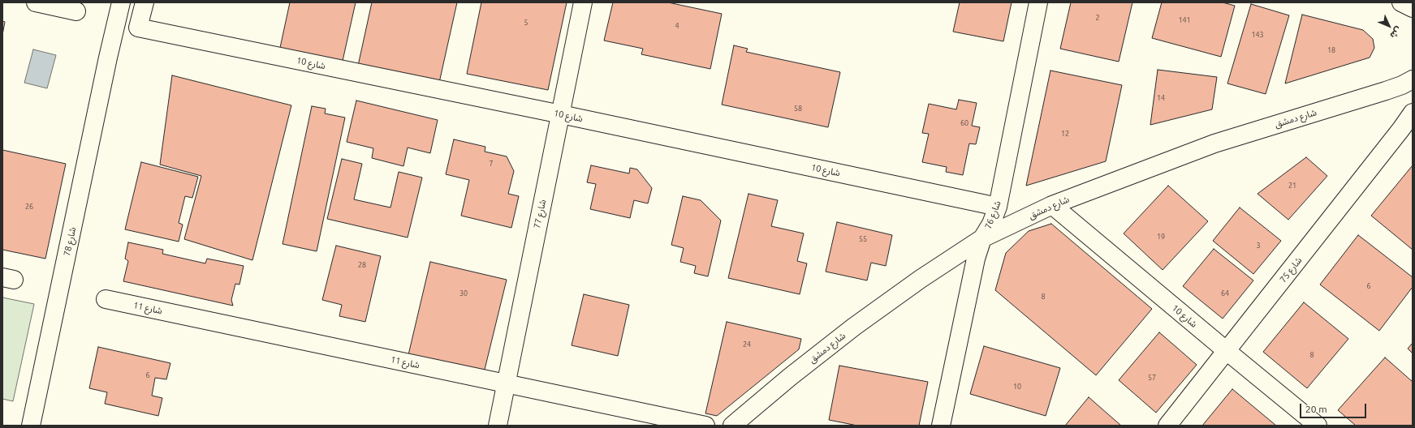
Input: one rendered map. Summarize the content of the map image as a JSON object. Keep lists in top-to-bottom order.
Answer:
{
  "streets": {
    "street": [
      "شارع 10",
      "شارع دمشق",
      "شارع 77",
      "شارع 76",
      "شارع 78",
      "شارع 75",
      "شارع 11"
    ]
  },
  "crossings": [
    ["شارع 10", "شارع دمشق"],
    ["شارع 10", "شارع 77"],
    ["شارع 10", "شارع 76"],
    ["شارع 10", "شارع 75"],
    ["شارع دمشق", "شارع 76"],
    ["شارع 77", "شارع 11"]
  ],
  "house_numbers": [
    "2",
    "141",
    "5",
    "4",
    "143",
    "18",
    "14",
    "58",
    "60",
    "12",
    "7",
    "21",
    "26",
    "19",
    "55",
    "3",
    "28",
    "6",
    "30",
    "64",
    "8",
    "24",
    "8",
    "6",
    "57",
    "10"
  ],
  "scale_bar": "20 m",
  "north": "bottom right"
}
